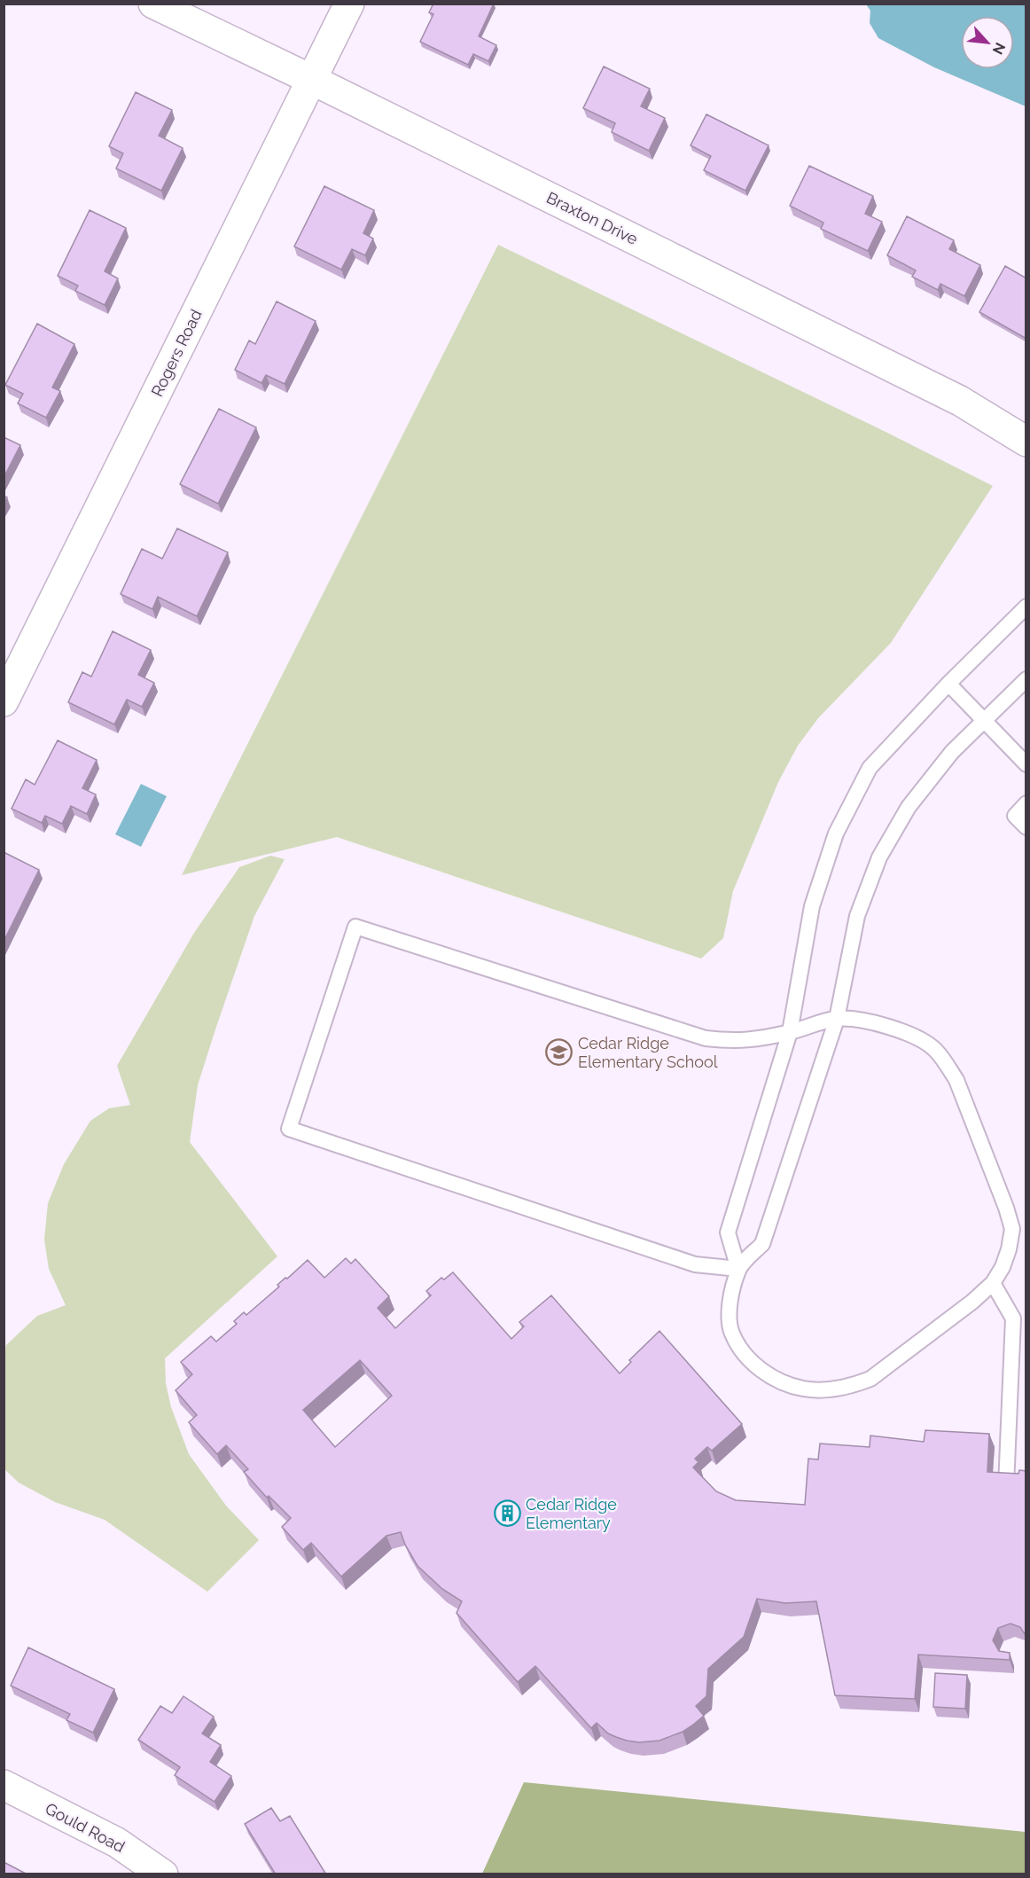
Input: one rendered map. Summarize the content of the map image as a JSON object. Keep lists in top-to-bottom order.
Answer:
{
  "streets": {
    "street": ["Braxton Drive", "Rogers Road", "Gould Road"]
  },
  "crossings": [
    ["Braxton Drive", "Rogers Road"]
  ],
  "places": {
    "school or university": ["Cedar Ridge Elementary School"],
    "building": ["Cedar Ridge Elementary"]
  },
  "north": "bottom right"
}
